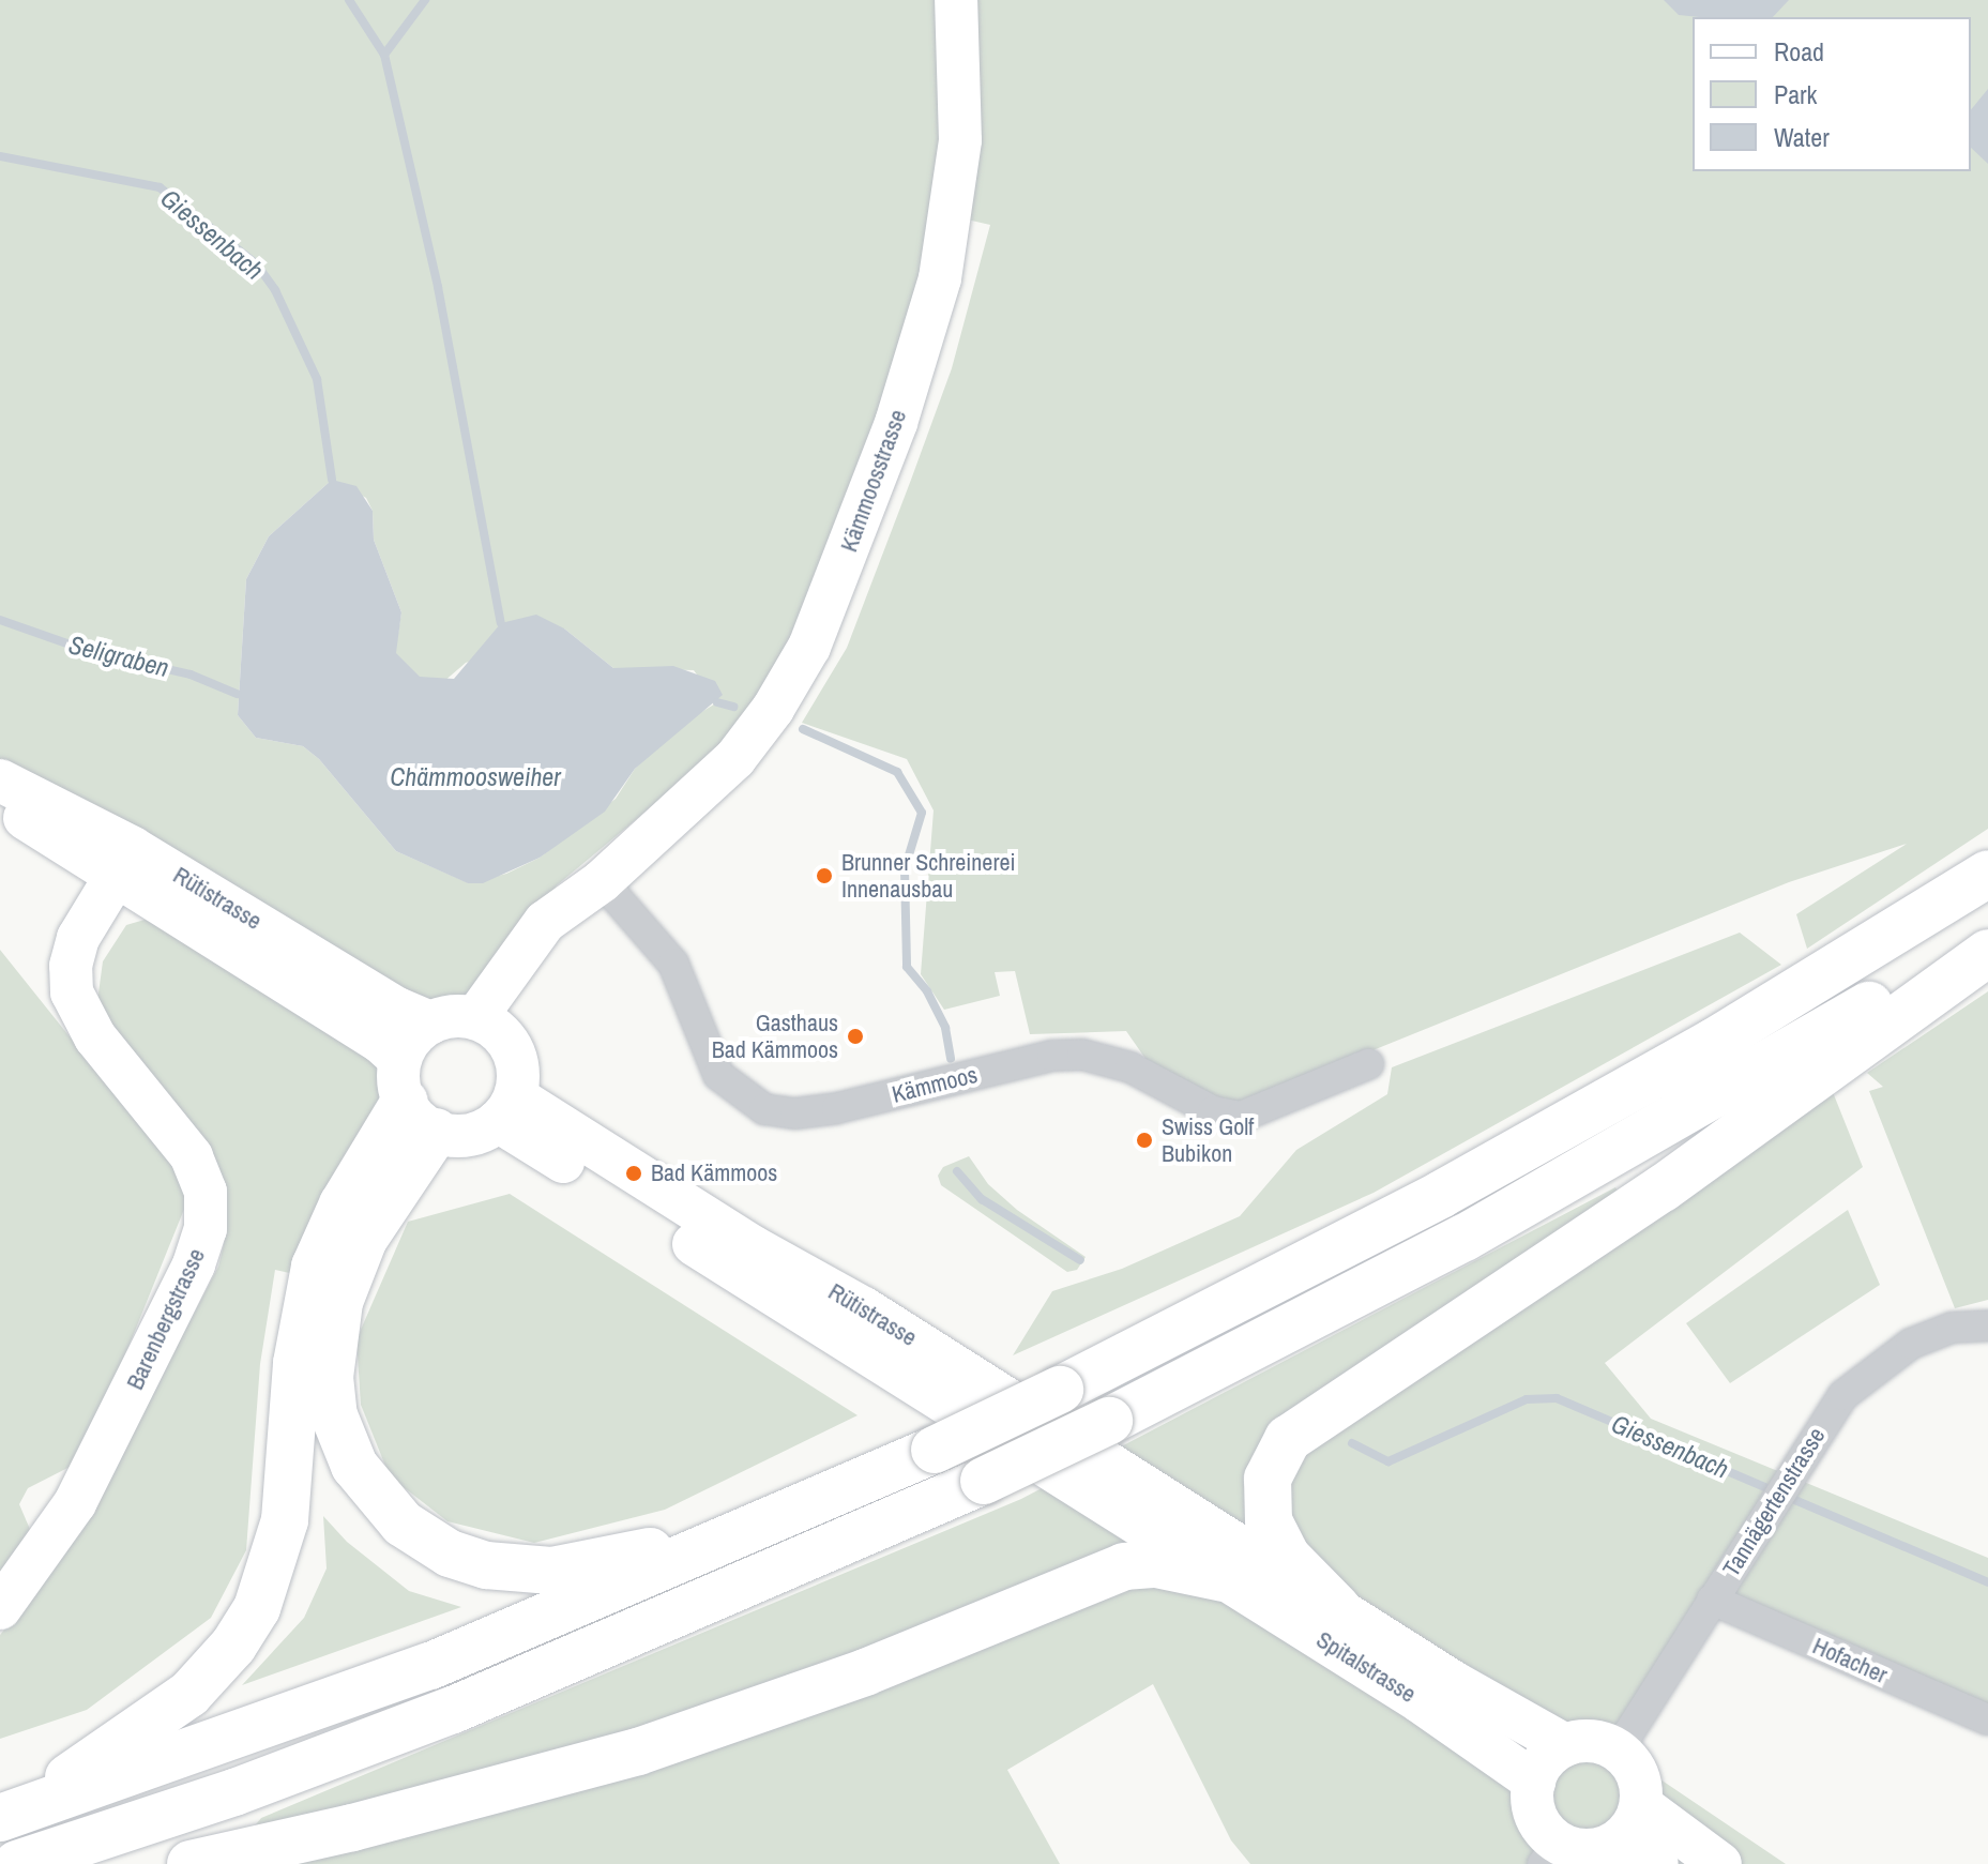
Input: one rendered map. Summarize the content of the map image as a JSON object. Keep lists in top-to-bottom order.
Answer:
{
  "streets": {
    "main road": [
      "Kämmoosstrasse",
      "Rütistrasse",
      "Barenbergstrasse",
      "Spitalstrasse"
    ],
    "street": ["Kämmoos", "Tannägertenstrasse", "Hofacher"]
  },
  "crossings": [
    ["Kämmoosstrasse", "Rütistrasse"],
    ["Kämmoosstrasse", "Kämmoos"],
    ["Rütistrasse", "Barenbergstrasse"],
    ["Rütistrasse", "Spitalstrasse"],
    ["Tannägertenstrasse", "Hofacher"],
    ["Tannägertenstrasse", "Spitalstrasse"]
  ],
  "water": ["Giessenbach", "Seligraben", "Chämmoosweiher"],
  "places": [
    "Brunner Schreinerei Innenausbau",
    "Gasthaus Bad Kämmoos",
    "Swiss Golf Bubikon",
    "Bad Kämmoos"
  ],
  "legend": ["Road", "Park", "Water"]
}
